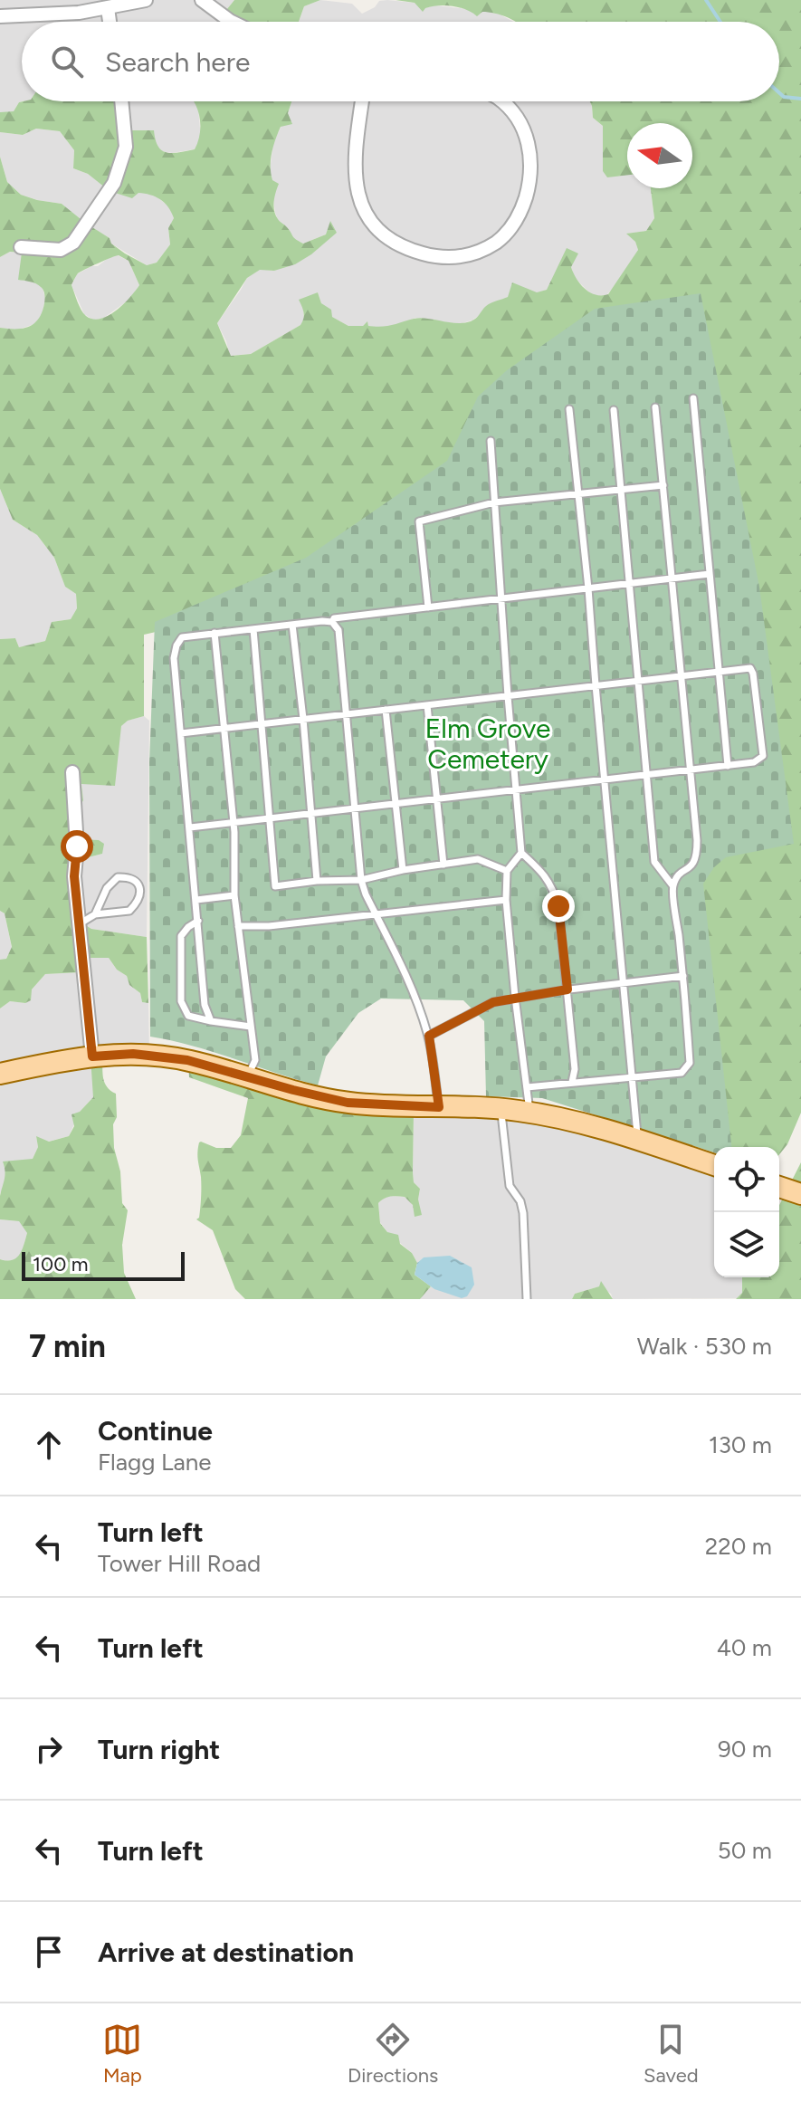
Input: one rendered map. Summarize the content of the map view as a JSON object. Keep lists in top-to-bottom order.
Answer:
{
  "parks": ["Elm Grove Cemetery"],
  "scale_bar": "100 m",
  "north": "left",
  "page": {
    "search": "Search here",
    "scale": "100 m",
    "heading": ["7 min", "Walk · 530 m"],
    "list": [
      ["Continue", "Flagg Lane", "130 m"],
      ["Turn left", "Tower Hill Road", "220 m"],
      ["Turn left", "40 m"],
      ["Turn right", "90 m"],
      ["Turn left", "50 m"],
      "Arrive at destination"
    ],
    "nav": ["Map", "Directions", "Saved"]
  }
}
